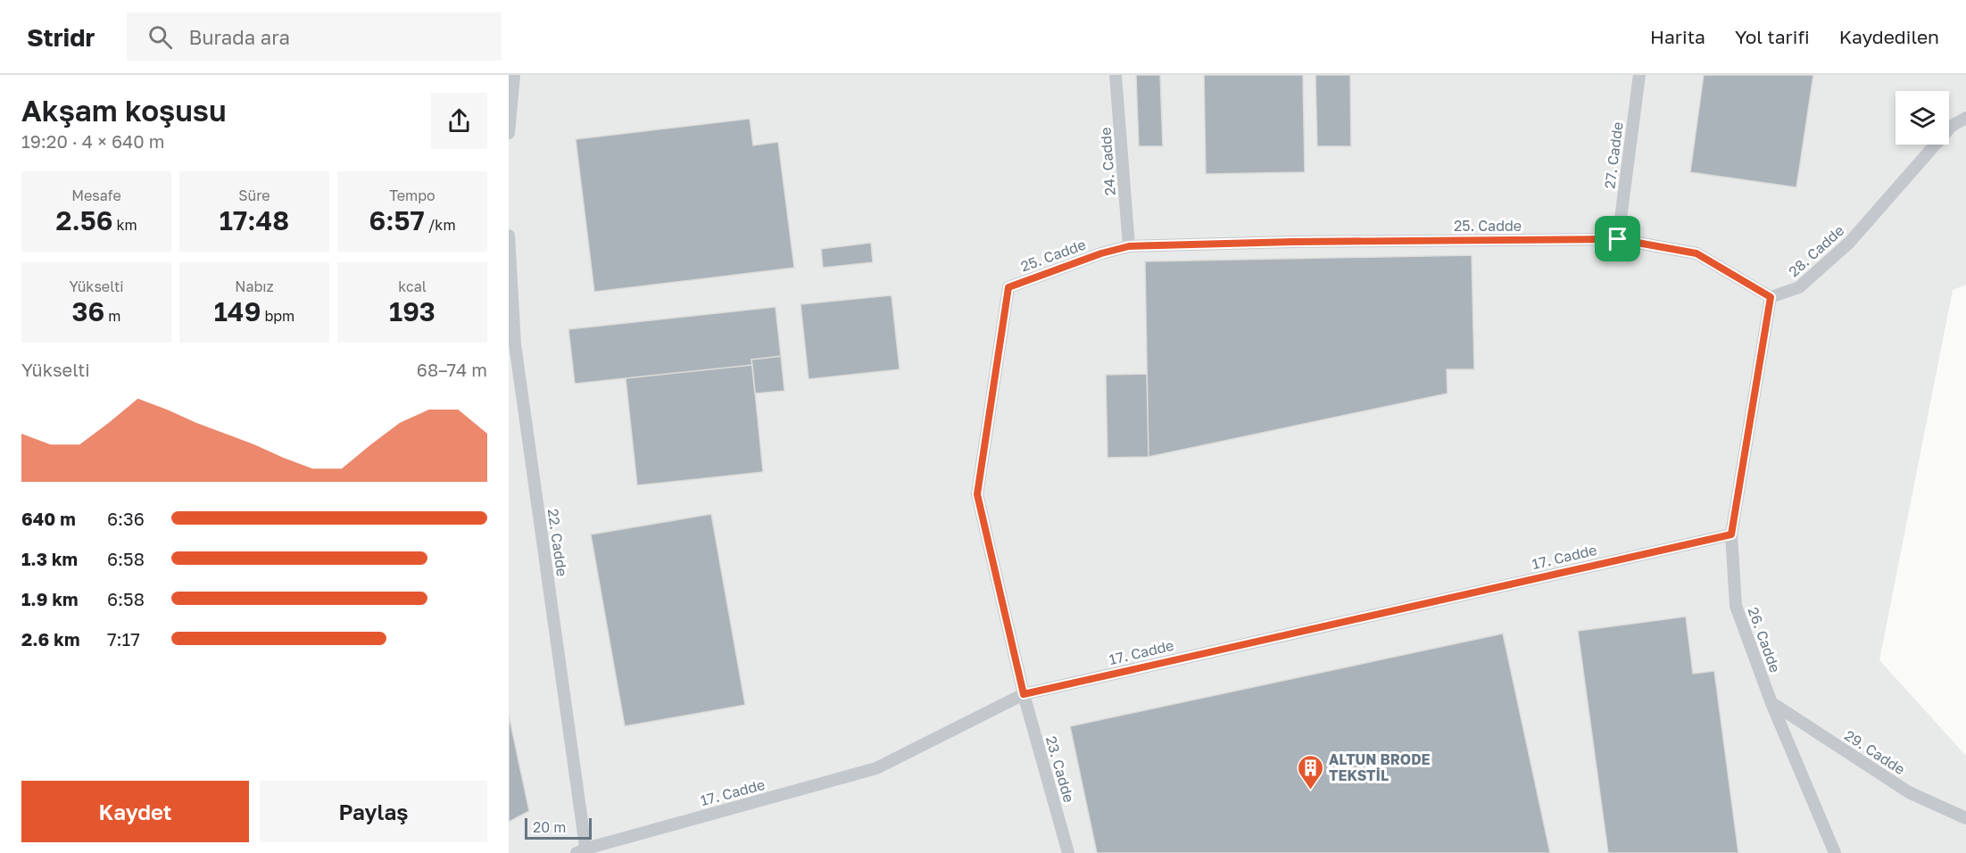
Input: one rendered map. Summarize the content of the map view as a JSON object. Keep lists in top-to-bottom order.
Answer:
{
  "streets": {
    "lane": [
      "27. Cadde",
      "24. Cadde",
      "25. Cadde",
      "28. Cadde",
      "22. Cadde",
      "17. Cadde",
      "26. Cadde",
      "29. Cadde",
      "23. Cadde"
    ]
  },
  "crossings": [
    ["27. Cadde", "25. Cadde"],
    ["24. Cadde", "25. Cadde"],
    ["25. Cadde", "17. Cadde"],
    ["25. Cadde", "23. Cadde"],
    ["28. Cadde", "26. Cadde"],
    ["22. Cadde", "17. Cadde"],
    ["17. Cadde", "26. Cadde"],
    ["17. Cadde", "23. Cadde"],
    ["26. Cadde", "29. Cadde"]
  ],
  "places": {
    "building": ["ALTUN BRODE TEKSTİL"]
  },
  "scale_bar": "20 m",
  "page": {
    "header": "Stridr",
    "search": "Burada ara",
    "nav": ["Harita", "Yol tarifi", "Kaydedilen"],
    "heading": ["Akşam koşusu", "19:20 · 4 × 640 m"],
    "stats": [
      ["Mesafe", "2.56 km"],
      ["Süre", "17:48"],
      ["Tempo", "6:57 /km"],
      ["Yükselti", "36 m"],
      ["Nabız", "149 bpm"],
      ["kcal", "193"]
    ],
    "chart": ["Yükselti", "68–74 m"],
    "list": [
      {
        "name": "640 m",
        "note": "6:36"
      },
      {
        "name": "1.3 km",
        "note": "6:58"
      },
      {
        "name": "1.9 km",
        "note": "6:58"
      },
      {
        "name": "2.6 km",
        "note": "7:17"
      }
    ],
    "buttons": ["Kaydet", "Paylaş"],
    "scale": "20 m"
  }
}
